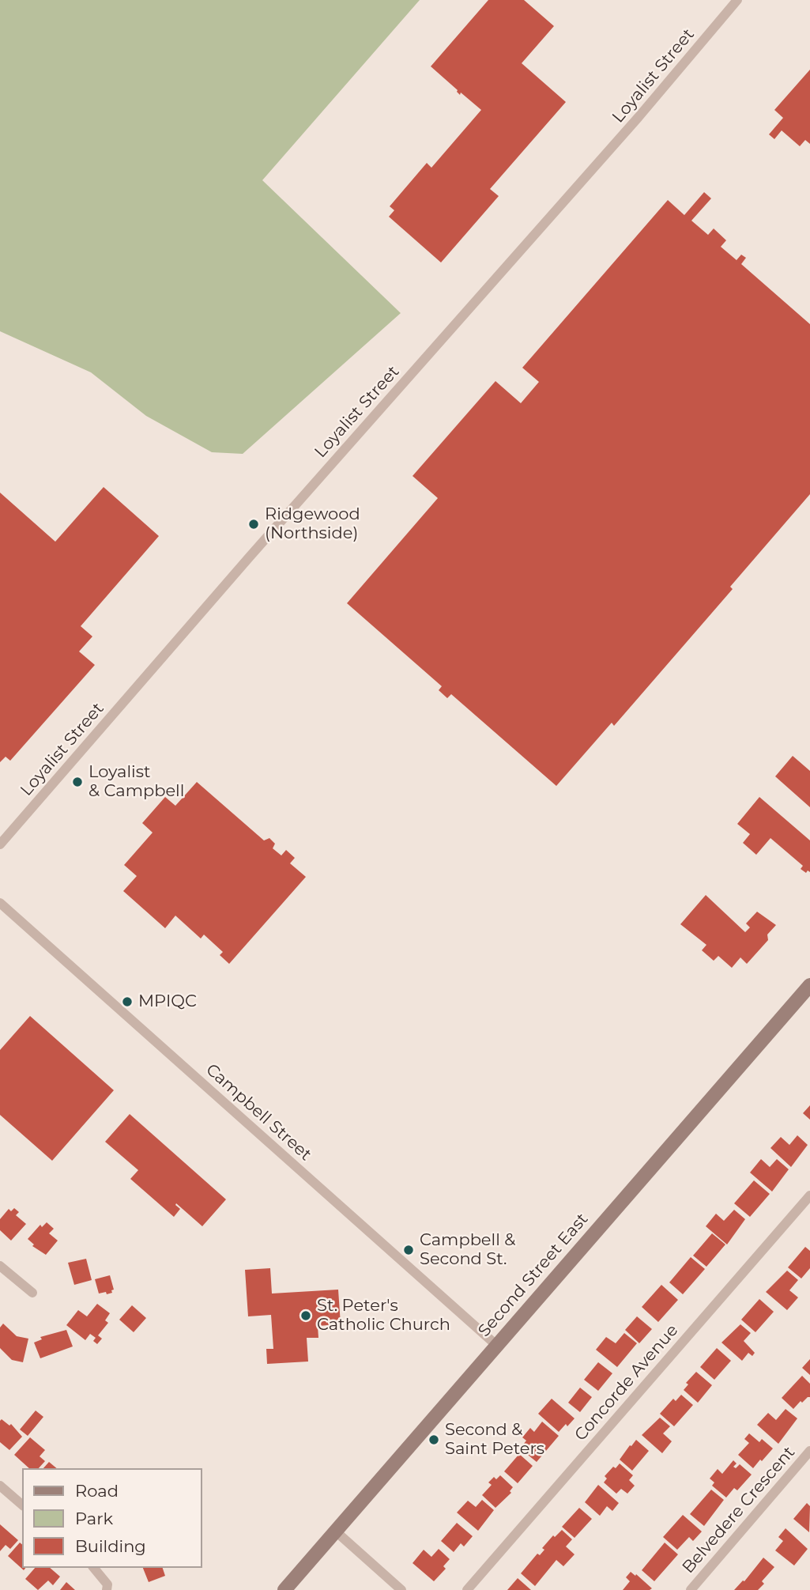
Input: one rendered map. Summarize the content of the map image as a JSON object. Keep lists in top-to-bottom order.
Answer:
{
  "streets": {
    "main road": ["Second Street East"],
    "street": [
      "Loyalist Street",
      "Campbell Street",
      "Concorde Avenue",
      "Belvedere Crescent"
    ]
  },
  "crossings": [
    ["Campbell Street", "Second Street East"]
  ],
  "places": [
    "Ridgewood (Northside)",
    "Loyalist & Campbell",
    "MPIQC",
    "Campbell & Second St.",
    "St. Peter's Catholic Church",
    "Second & Saint Peters"
  ],
  "legend": ["Road", "Park", "Building"]
}
